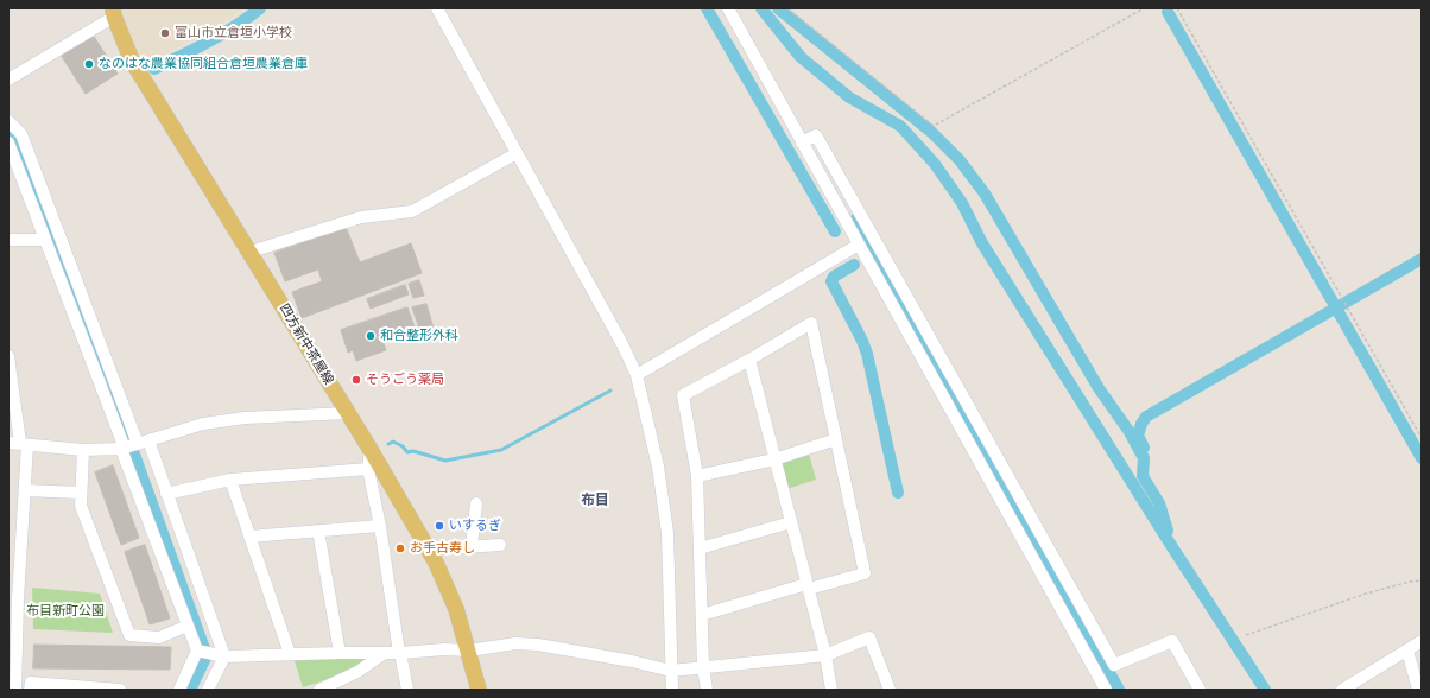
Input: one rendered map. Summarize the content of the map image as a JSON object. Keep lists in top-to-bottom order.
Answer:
{
  "streets": {
    "main road": ["四方新中茶屋線"]
  },
  "districts": ["布目"],
  "parks": ["布目新町公園"],
  "places": [
    "富山市立倉垣小学校",
    "なのはな農業協同組合倉垣農業倉庫",
    "和合整形外科",
    "そうごう薬局",
    "いするぎ",
    "お手古寿し"
  ]
}
